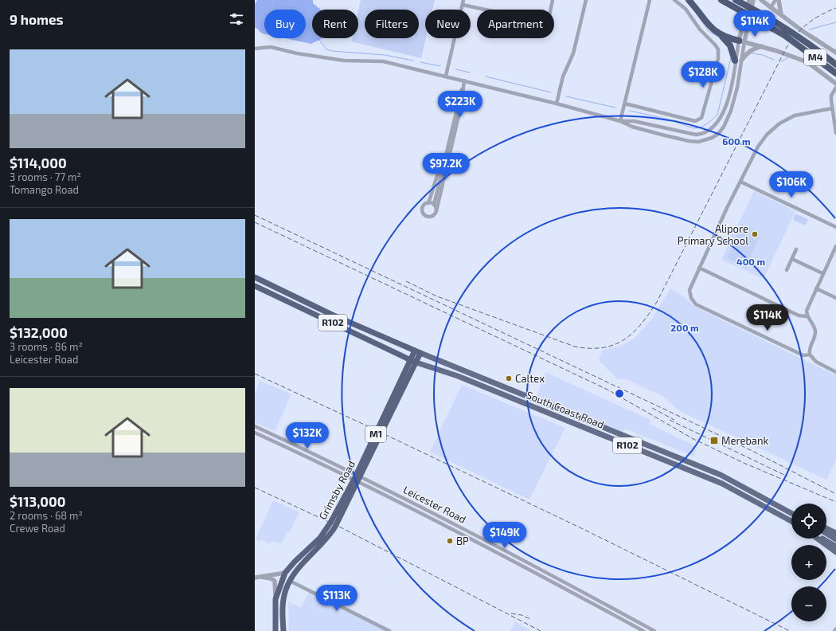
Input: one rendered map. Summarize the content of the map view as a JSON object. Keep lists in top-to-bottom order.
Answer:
{
  "streets": {
    "highway": [
      "M4",
      "R102",
      "South Coast Road",
      "M1",
      "Grimsby Road"
    ],
    "street": ["Leicester Road"]
  },
  "crossings": [
    ["South Coast Road", "Grimsby Road"],
    ["Grimsby Road", "Leicester Road"]
  ],
  "places": {
    "other": ["Alipore Primary School", "Caltex", "BP"],
    "transit": ["Merebank"]
  },
  "page": {
    "heading": "9 homes",
    "chip": [
      "Buy",
      "Rent",
      "Filters",
      "New",
      "Apartment"
    ],
    "price": [
      "$114K",
      "$128K",
      "$223K",
      "$97.2K",
      "$106K",
      "$114K",
      "$132K",
      "$149K",
      "$113K"
    ],
    "list": [
      {
        "name": "$114,000",
        "note": "3 rooms · 77 m² · Tomango Road"
      },
      {
        "name": "$132,000",
        "note": "3 rooms · 86 m² · Leicester Road"
      },
      {
        "name": "$113,000",
        "note": "2 rooms · 68 m² · Crewe Road"
      }
    ],
    "map_buttons": ["+", "−"]
  },
  "rings": ["600 m", "400 m", "200 m"]
}
